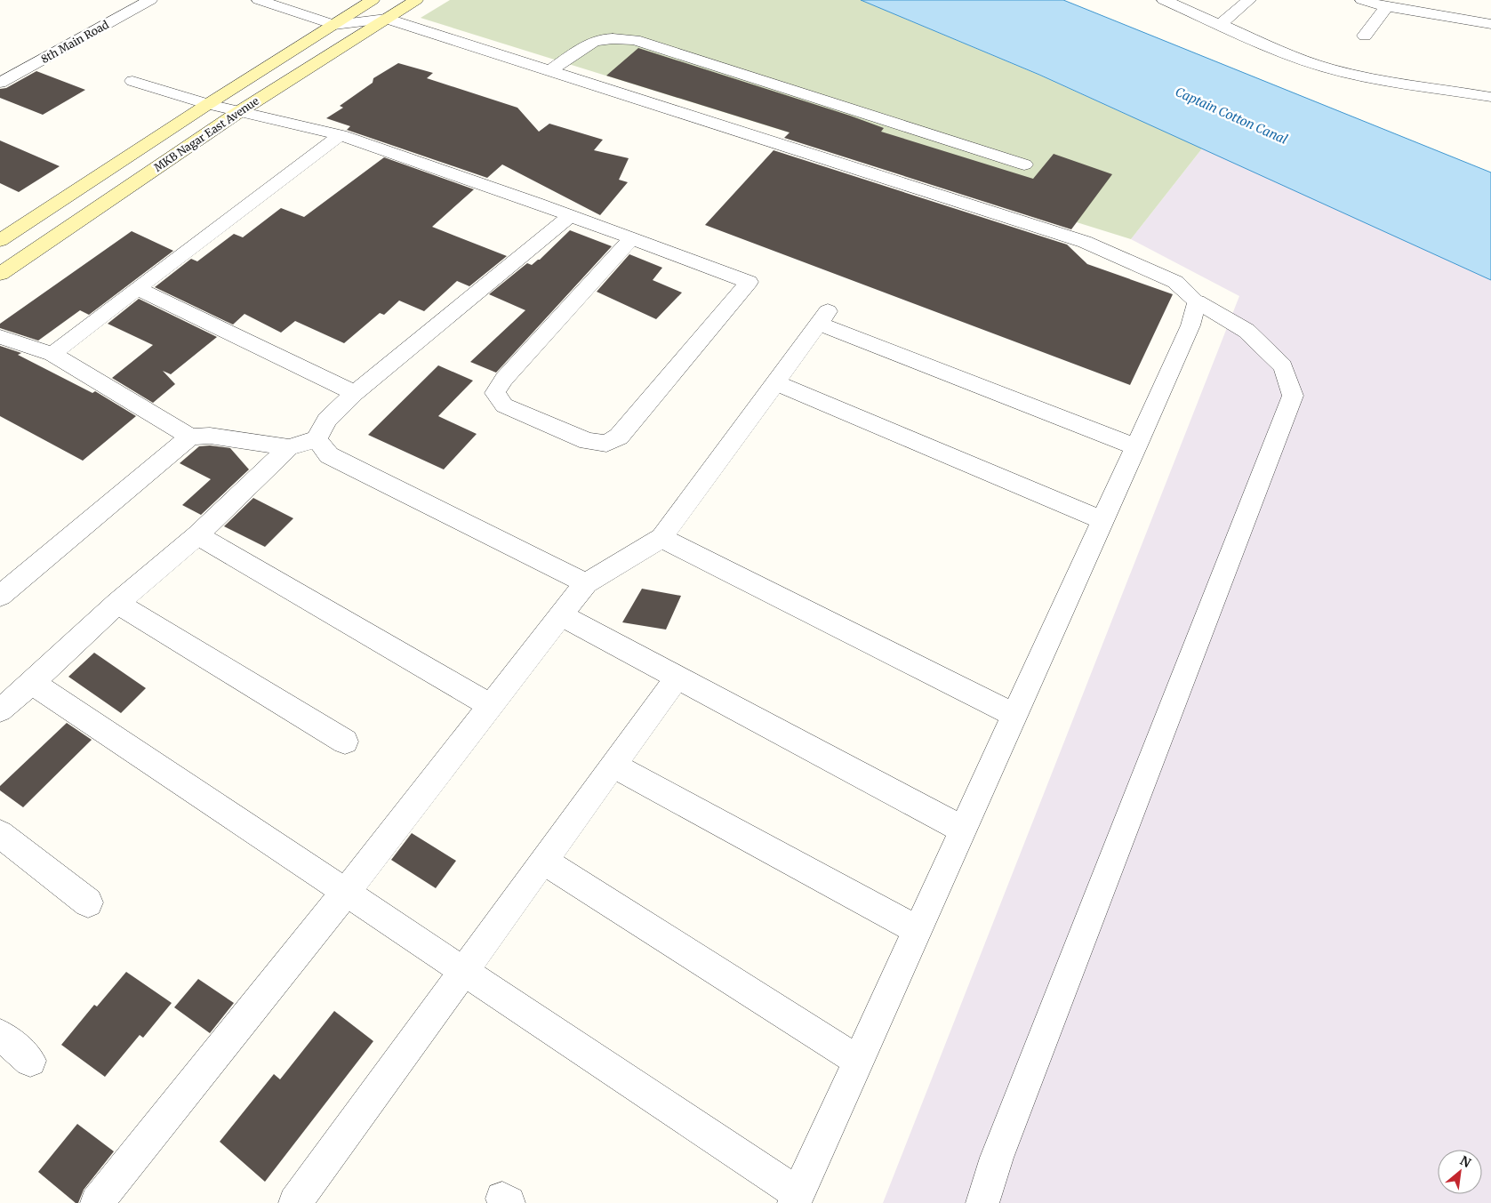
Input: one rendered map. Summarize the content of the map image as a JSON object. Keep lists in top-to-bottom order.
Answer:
{
  "streets": {
    "main road": ["MKB Nagar East Avenue"],
    "street": ["8th Main Road"]
  },
  "water": ["Captain Cotton Canal"],
  "north": "top right"
}
